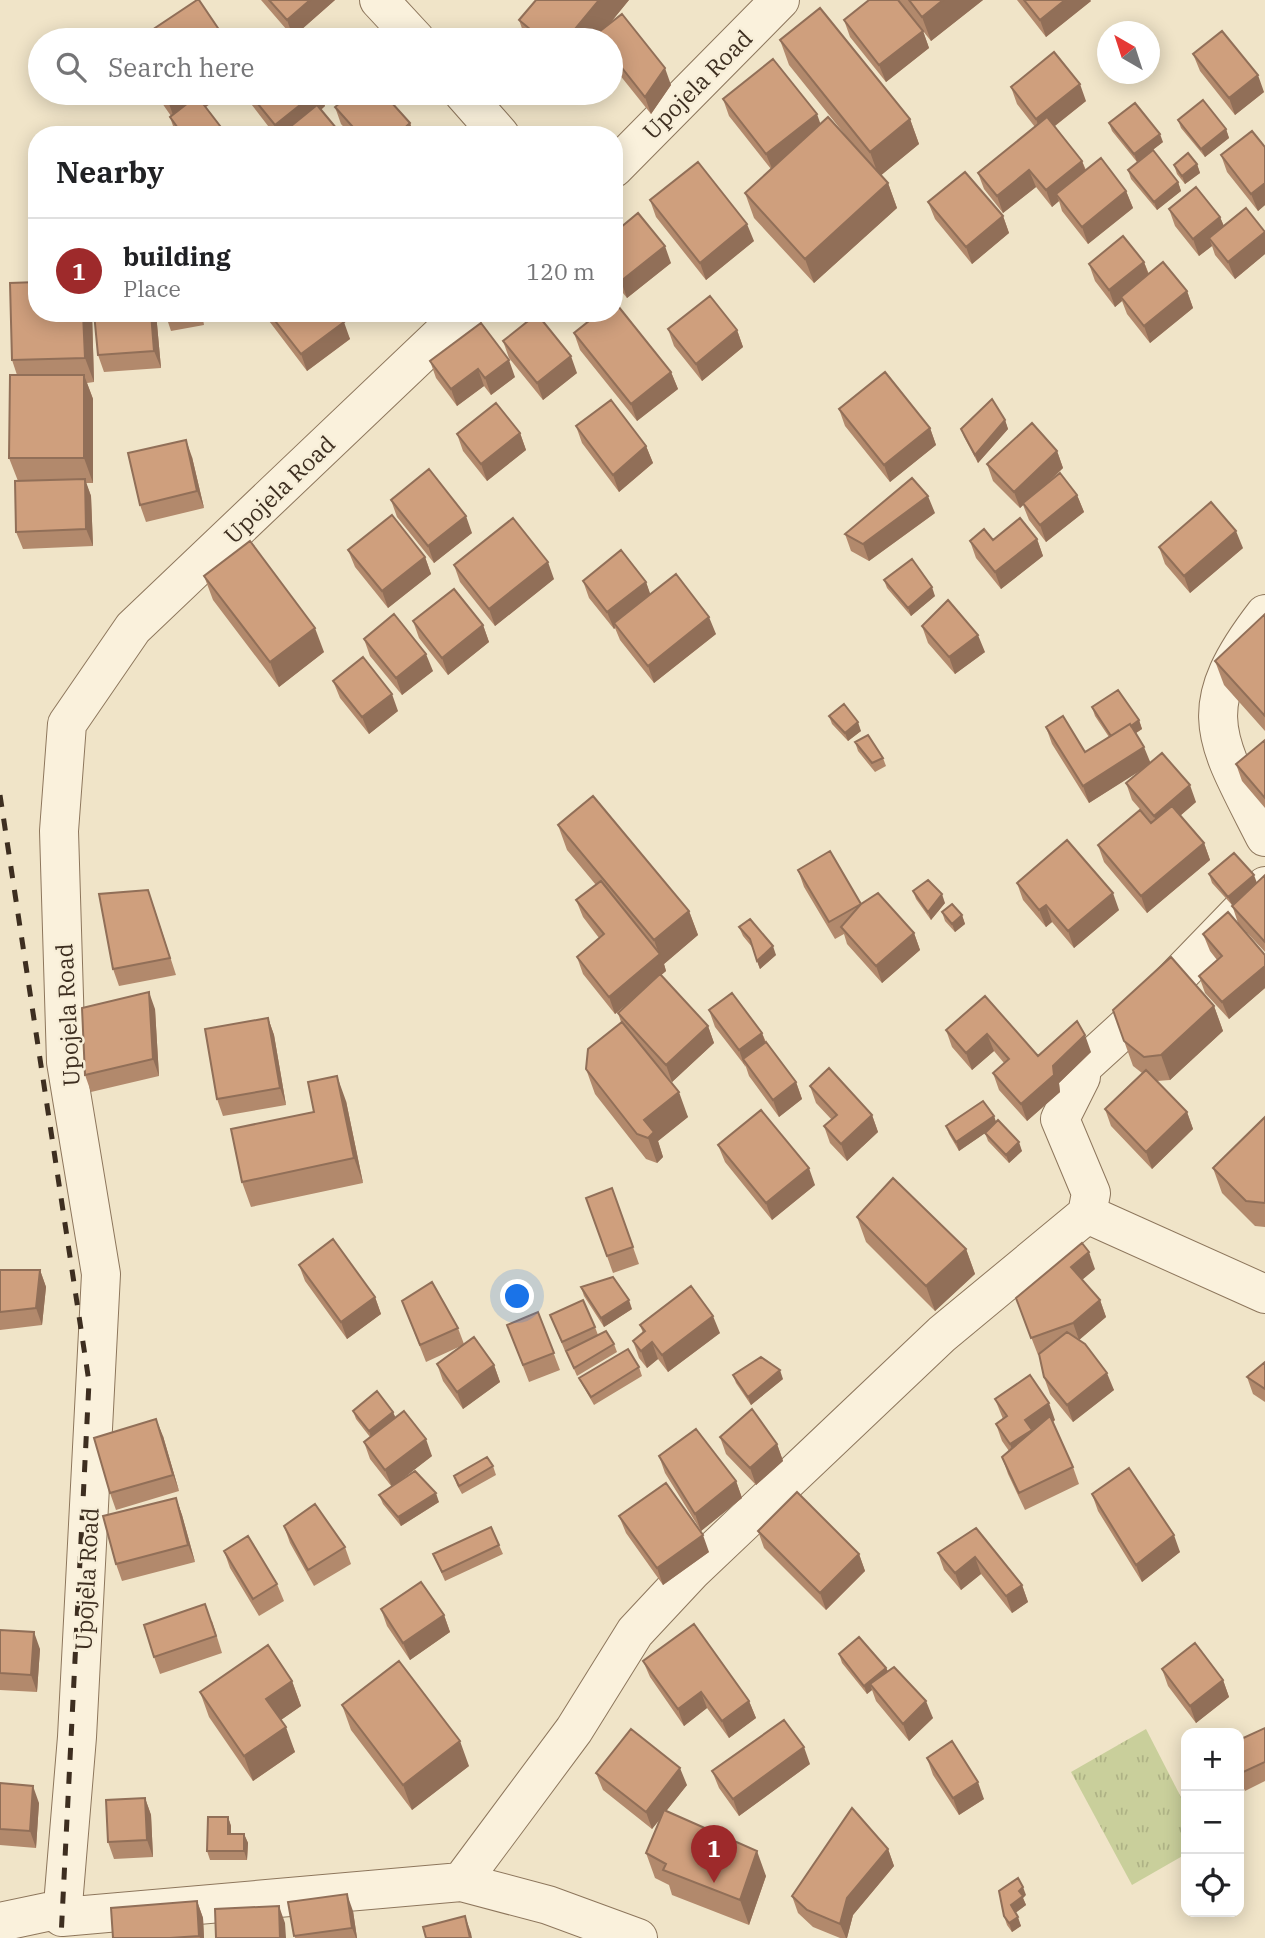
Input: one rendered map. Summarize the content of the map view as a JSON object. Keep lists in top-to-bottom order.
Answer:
{
  "streets": {
    "street": ["Upojela Road"]
  },
  "north": "top left",
  "page": {
    "search": "Search here",
    "heading": "Nearby",
    "list": [
      {
        "mark": "1",
        "name": "building",
        "note": "Place",
        "value": "120 m"
      }
    ],
    "map_buttons": ["+", "−"],
    "pins": "1"
  }
}
